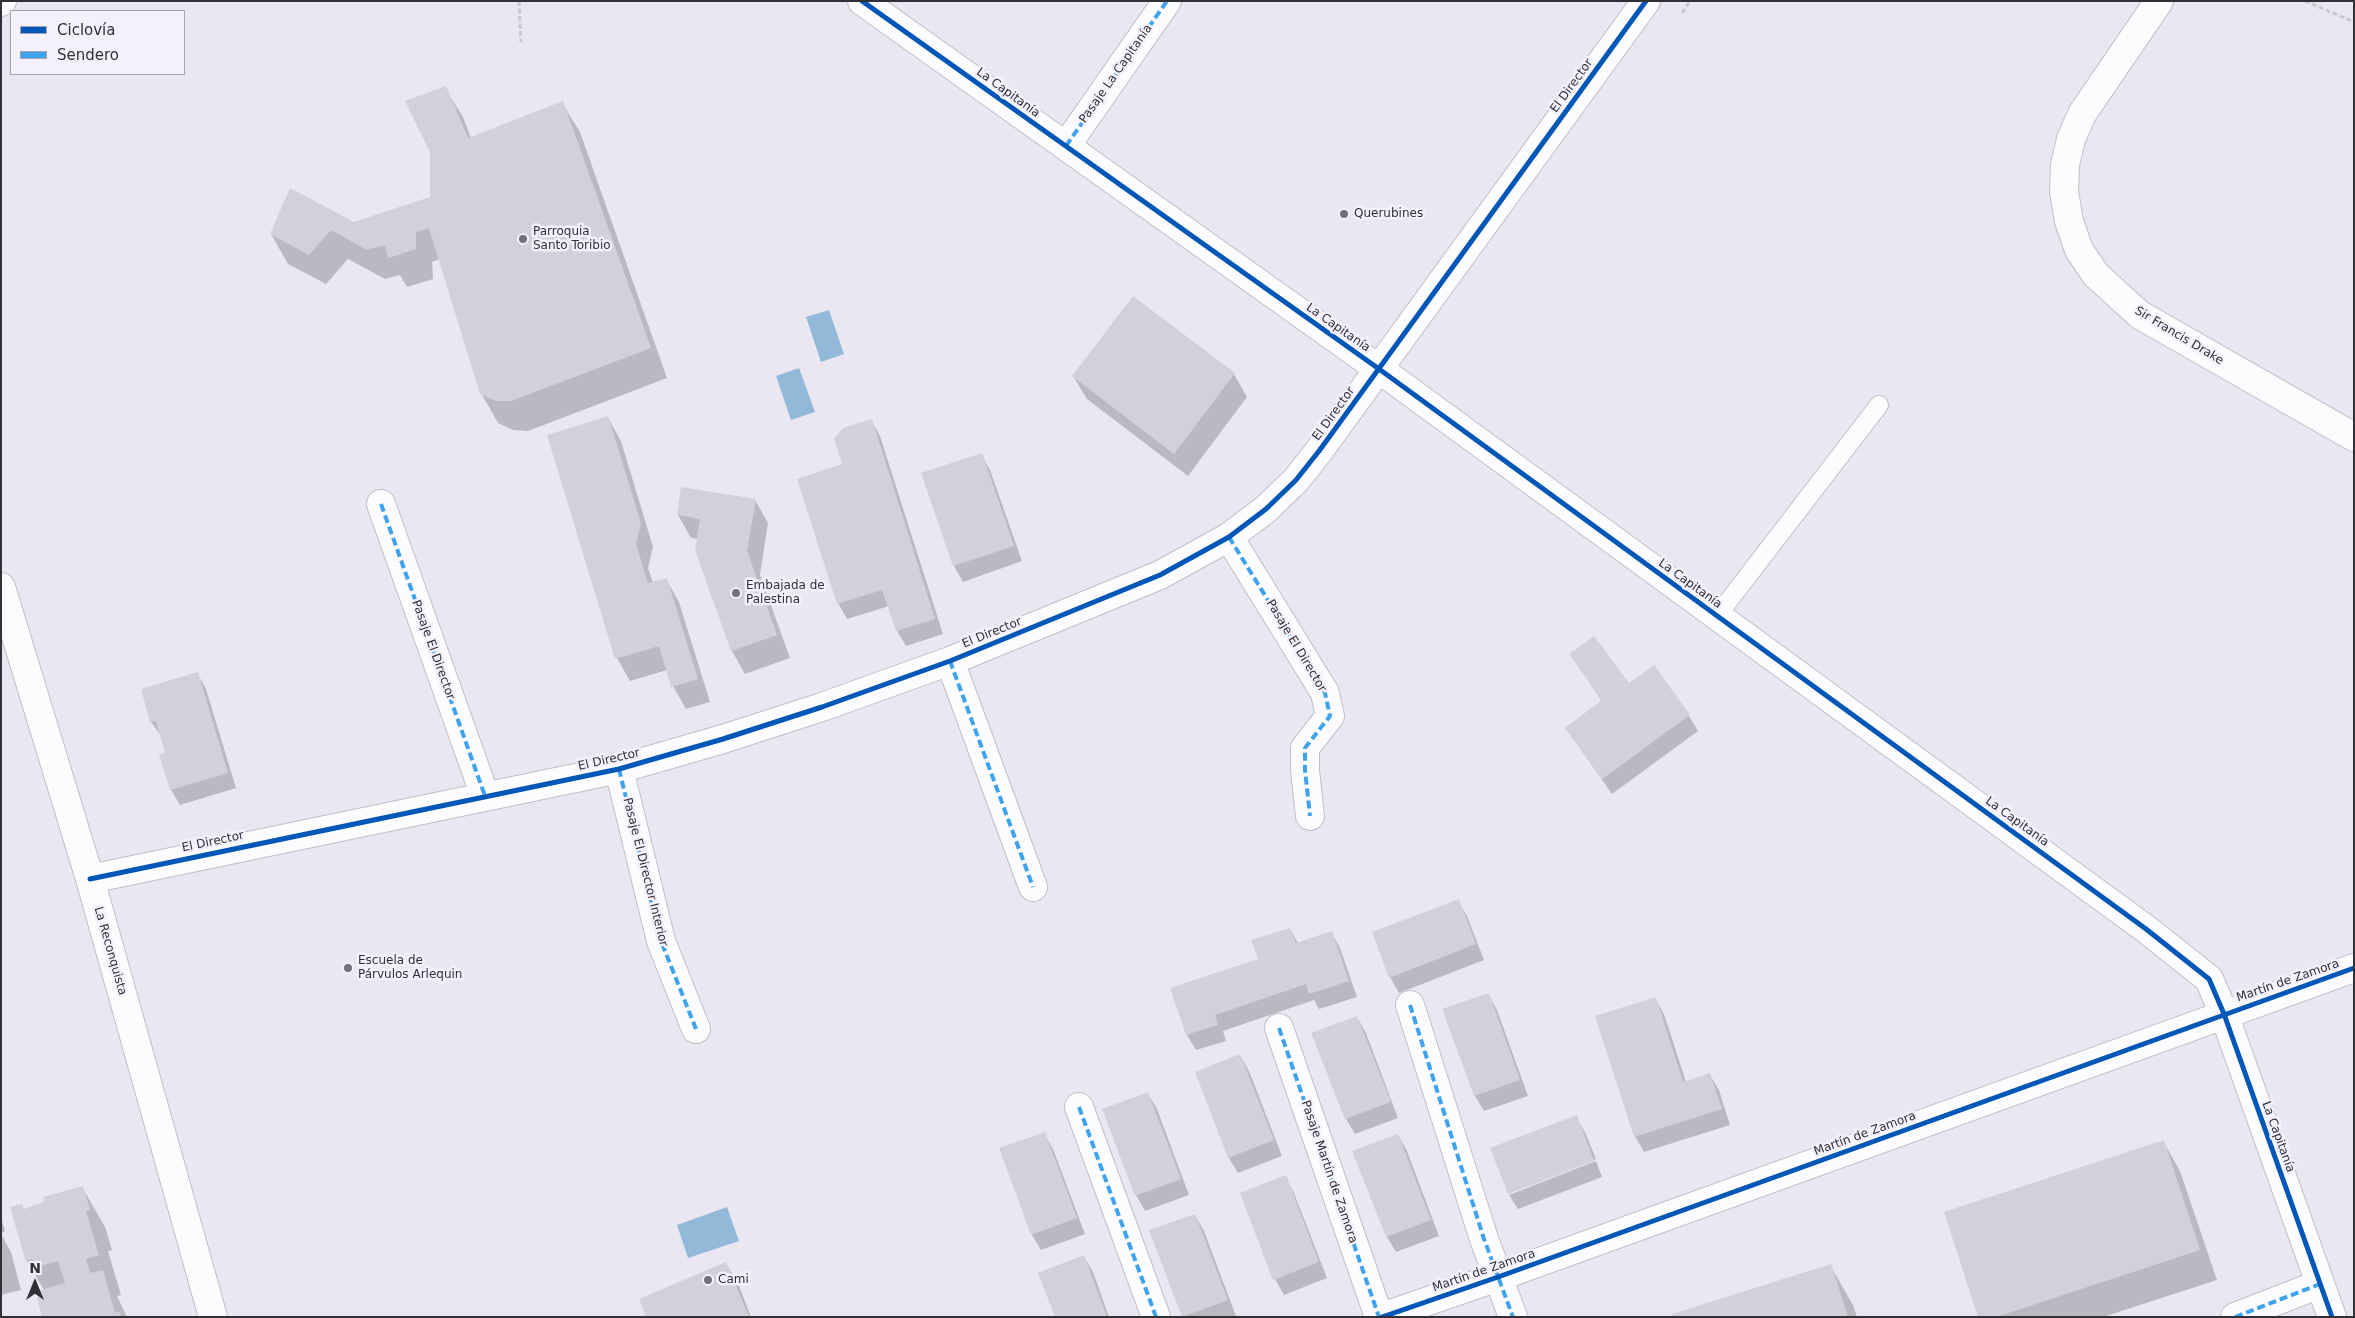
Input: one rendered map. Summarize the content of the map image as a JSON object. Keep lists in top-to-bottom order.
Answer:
{
  "streets": {
    "street": [
      "Pasaje La Capitanía",
      "El Director",
      "La Capitanía",
      "Sir Francis Drake",
      "Pasaje El Director",
      "Pasaje El Director Interior",
      "La Reconquista",
      "Martín de Zamora",
      "Pasaje Martín de Zamora"
    ]
  },
  "crossings": [
    ["Pasaje La Capitanía", "La Capitanía"],
    ["El Director", "La Capitanía"],
    ["El Director", "Pasaje El Director"],
    ["El Director", "Pasaje El Director Interior"],
    ["El Director", "La Reconquista"],
    ["La Capitanía", "Martín de Zamora"],
    ["Martín de Zamora", "Pasaje Martín de Zamora"]
  ],
  "places": [
    "Querubines",
    "Parroquia Santo Toribio",
    "Embajada de Palestina",
    "Escuela de Párvulos Arlequin",
    "Cami"
  ],
  "legend": ["Ciclovía", "Sendero"],
  "north": "top"
}
